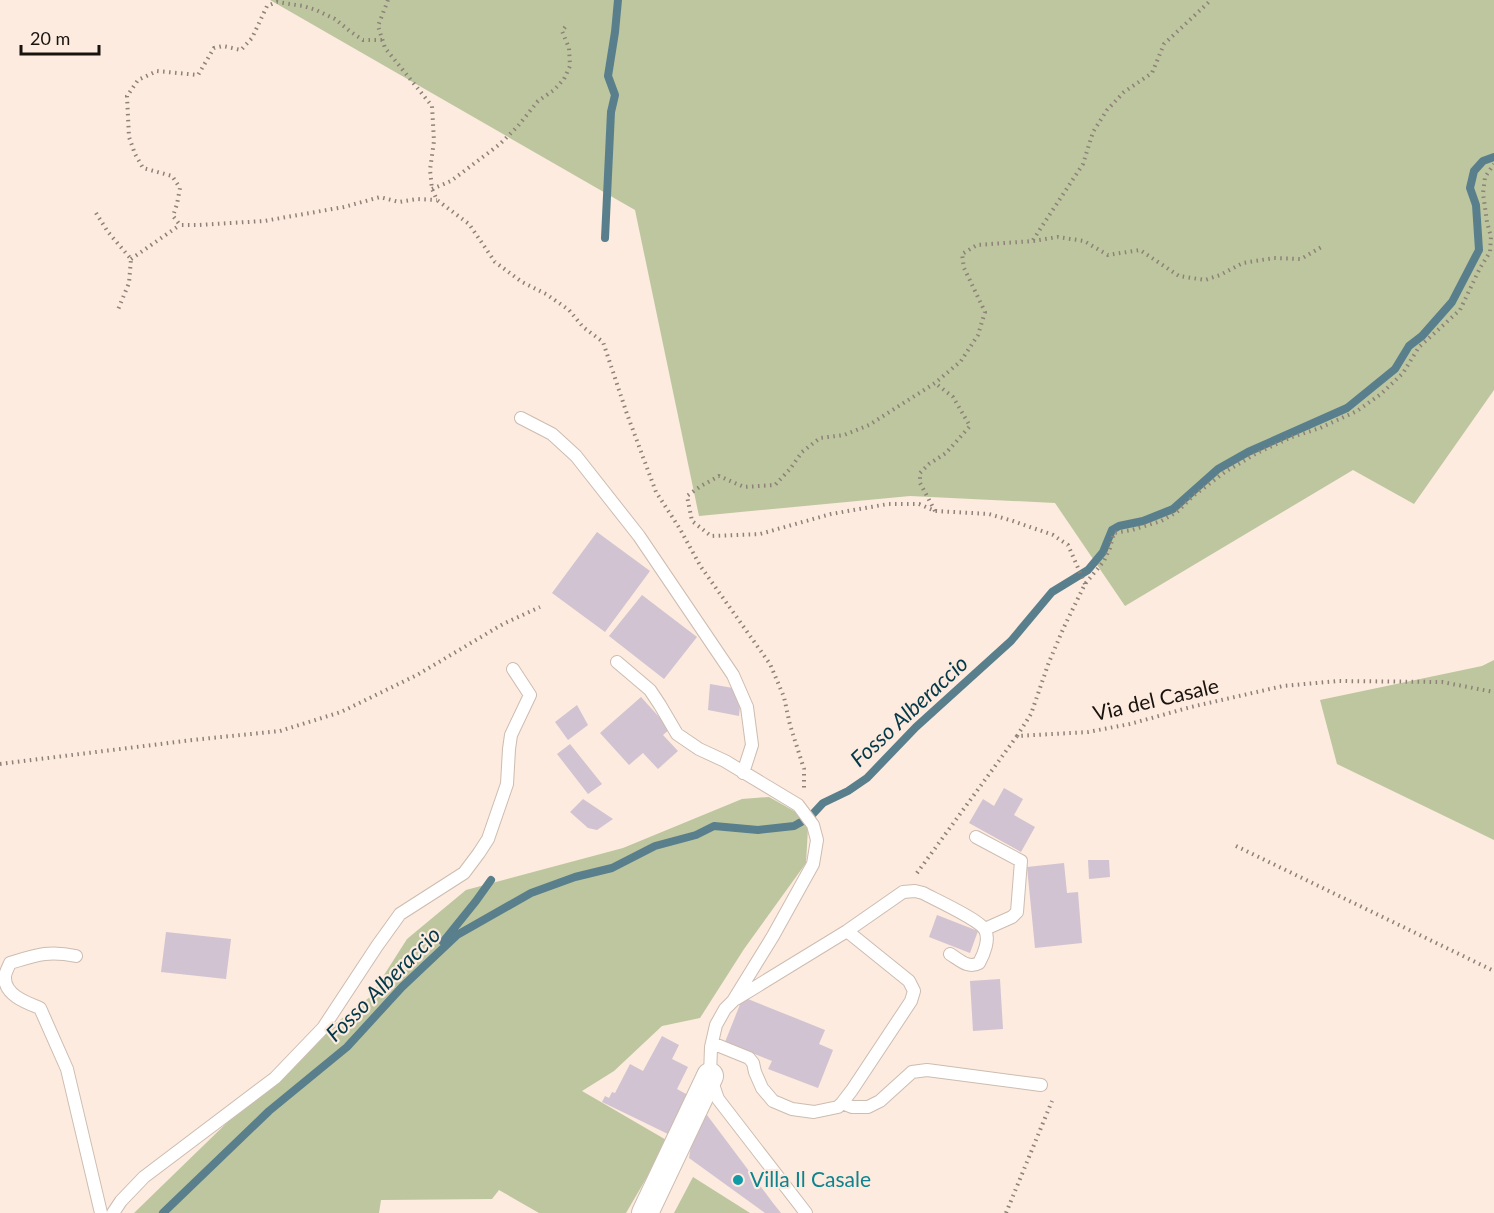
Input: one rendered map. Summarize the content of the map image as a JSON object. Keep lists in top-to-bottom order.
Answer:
{
  "streets": {
    "path": ["Via del Casale"]
  },
  "water": ["Fosso Alberaccio"],
  "places": ["Villa Il Casale"],
  "scale_bar": "20 m"
}
